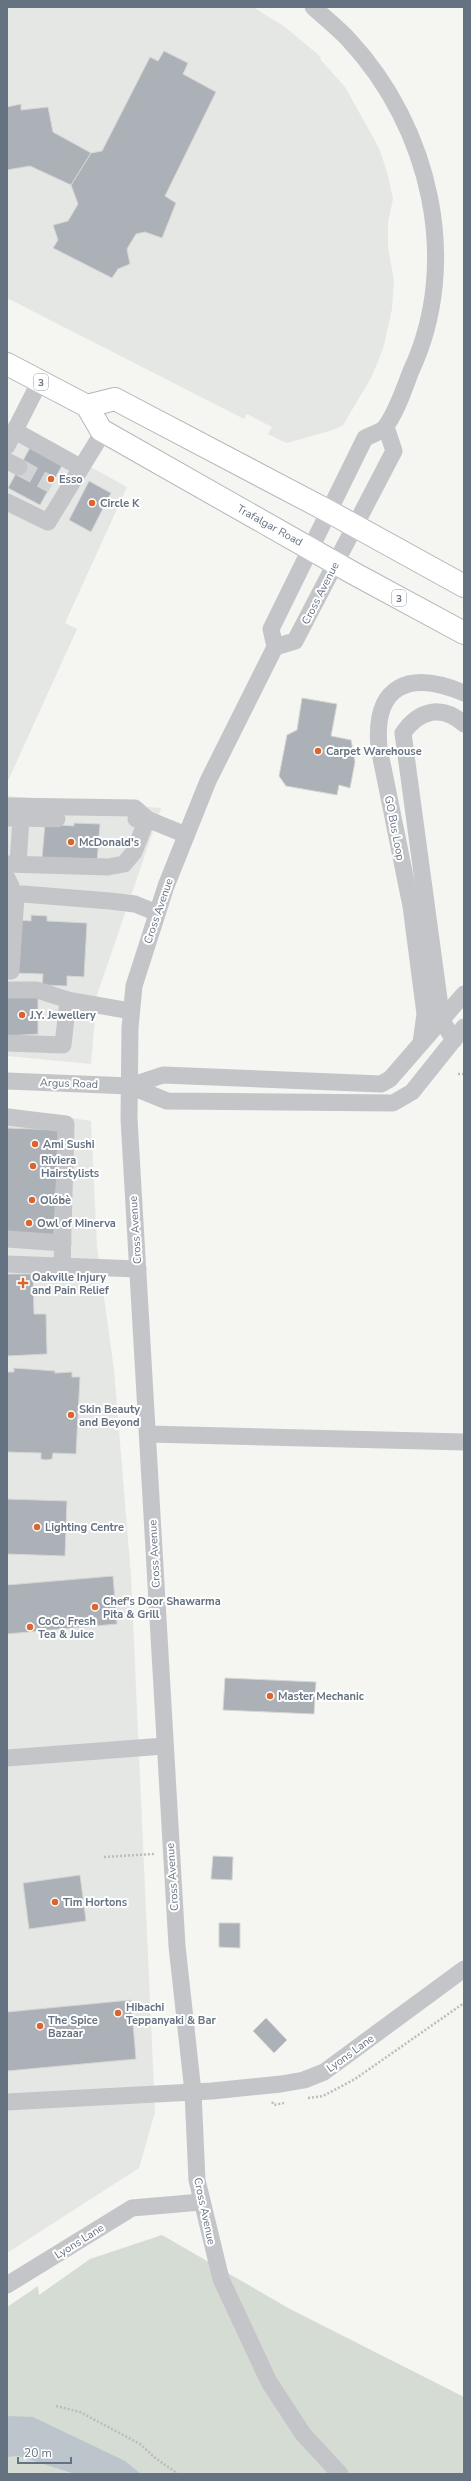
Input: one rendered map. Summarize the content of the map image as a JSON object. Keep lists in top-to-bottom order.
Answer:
{
  "streets": {
    "main road": ["3", "Trafalgar Road"],
    "street": [
      "Cross Avenue",
      "GO Bus Loop",
      "Argus Road",
      "Lyons Lane"
    ]
  },
  "crossings": [
    ["3", "Trafalgar Road"],
    ["Trafalgar Road", "Cross Avenue"],
    ["Cross Avenue", "Argus Road"],
    ["Cross Avenue", "Lyons Lane"]
  ],
  "places": {
    "other": [
      "Esso",
      "Circle K",
      "Carpet Warehouse",
      "McDonald's",
      "J.Y. Jewellery",
      "Ami Sushi",
      "Riviera Hairstylists",
      "Olóbè",
      "Owl of Minerva",
      "Skin Beauty and Beyond",
      "Lighting Centre",
      "Chef's Door Shawarma Pita & Grill",
      "CoCo Fresh Tea & Juice",
      "Master Mechanic",
      "Tim Hortons",
      "Hibachi Teppanyaki & Bar",
      "The Spice Bazaar"
    ],
    "health": ["Oakville Injury and Pain Relief"]
  },
  "scale_bar": "20 m"
}
